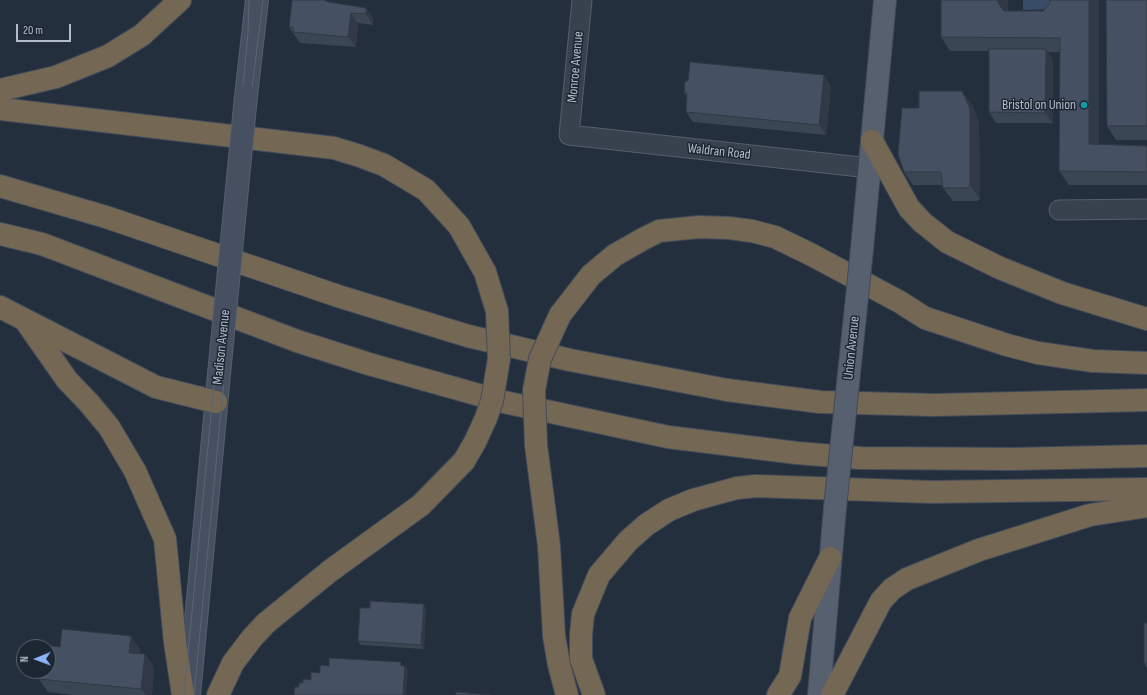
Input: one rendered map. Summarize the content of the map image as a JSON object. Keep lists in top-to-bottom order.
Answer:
{
  "streets": {
    "main road": ["Union Avenue"],
    "street": ["Monroe Avenue", "Waldran Road", "Madison Avenue"]
  },
  "crossings": [
    ["Monroe Avenue", "Waldran Road"],
    ["Waldran Road", "Union Avenue"]
  ],
  "places": ["Bristol on Union"],
  "scale_bar": "20 m",
  "north": "left"
}
